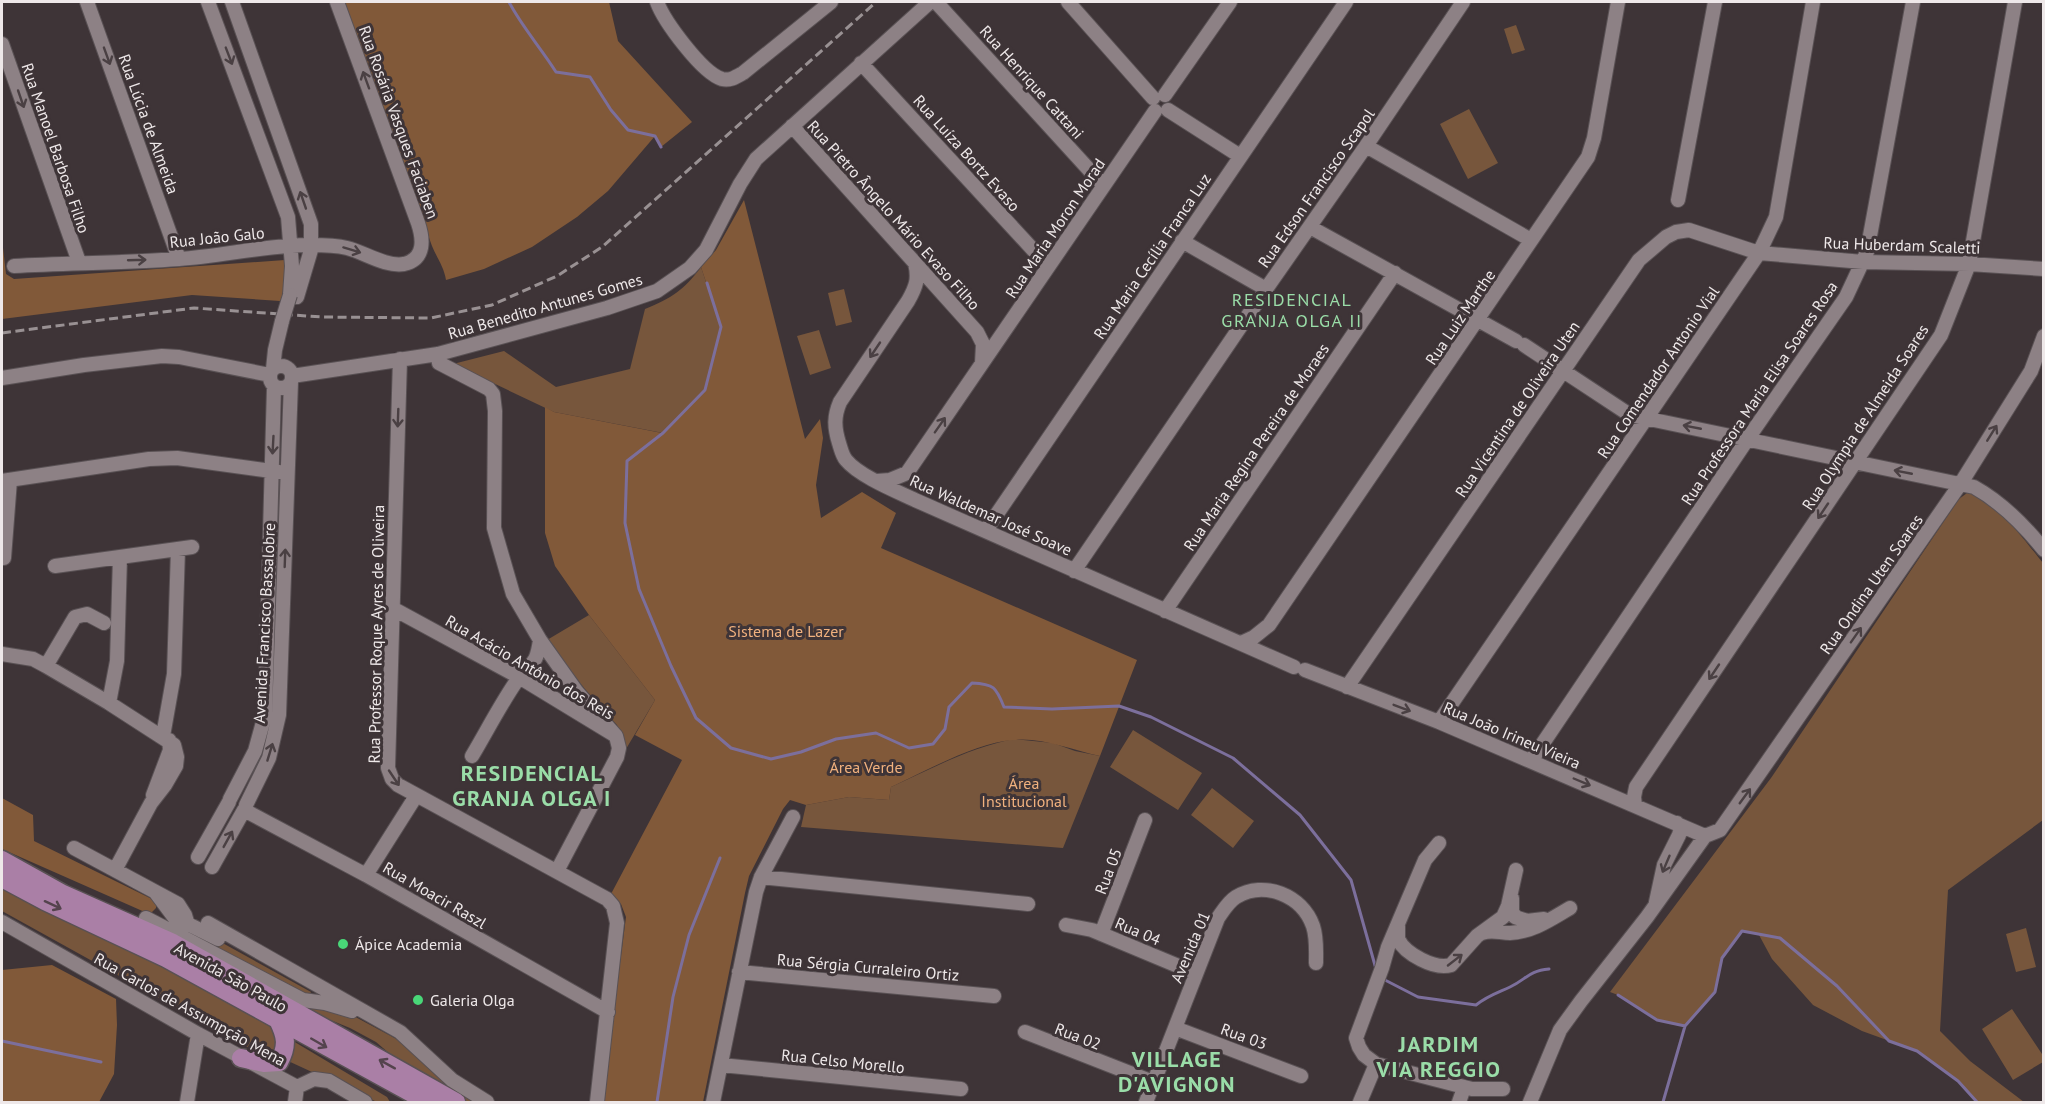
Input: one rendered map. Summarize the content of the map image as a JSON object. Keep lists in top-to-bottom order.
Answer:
{
  "streets": {
    "main road": ["Avenida São Paulo"],
    "street": [
      "Rua Henrique Cattani",
      "Rua Rosária Vasques Faciaben",
      "Rua Lúcia de Almeida",
      "Rua Manoel Barbosa Filho",
      "Rua Luíza Bortz Evaso",
      "Rua Edson Francisco Scapol",
      "Rua Pietro Ângelo Mário Evaso Filho",
      "Rua Maria Moron Morad",
      "Rua João Galo",
      "Rua Huberdam Scaletti",
      "Rua Maria Cecília Franca Luz",
      "Rua Benedito Antunes Gomes",
      "Rua Luiz Marthe",
      "Rua Comendador Antonio Vial",
      "Rua Professora Maria Elisa Soares Rosa",
      "Rua Vicentina de Oliveira Uten",
      "Rua Olympia de Almeida Soares",
      "Rua Maria Regina Pereira de Moraes",
      "Rua Waldemar José Soave",
      "Rua Ondina Uten Soares",
      "Avenida Francisco Bassalobre",
      "Rua Professor Roque Ayres de Oliveira",
      "Rua Acácio Antônio dos Reis",
      "Rua João Irineu Vieira",
      "Rua 05",
      "Rua Moacir Raszl",
      "Rua 04",
      "Avenida 01",
      "Rua Sérgia Curraleiro Ortiz",
      "Rua Carlos de Assumpção Mena",
      "Rua 02",
      "Rua 03",
      "Rua Celso Morello"
    ]
  },
  "crossings": [
    ["Rua Henrique Cattani", "Rua Maria Moron Morad"],
    ["Rua Rosária Vasques Faciaben", "Rua João Galo"],
    ["Rua Lúcia de Almeida", "Rua João Galo"],
    ["Rua Manoel Barbosa Filho", "Rua João Galo"],
    ["Rua Luíza Bortz Evaso", "Rua Maria Moron Morad"],
    ["Rua Luíza Bortz Evaso", "Rua Benedito Antunes Gomes"],
    ["Rua Edson Francisco Scapol", "Rua Waldemar José Soave"],
    ["Rua Pietro Ângelo Mário Evaso Filho", "Rua Maria Moron Morad"],
    ["Rua Pietro Ângelo Mário Evaso Filho", "Rua Benedito Antunes Gomes"],
    ["Rua Pietro Ângelo Mário Evaso Filho", "Rua Waldemar José Soave"],
    ["Rua Huberdam Scaletti", "Rua Comendador Antonio Vial"],
    ["Rua Huberdam Scaletti", "Rua Professora Maria Elisa Soares Rosa"],
    ["Rua Huberdam Scaletti", "Rua Vicentina de Oliveira Uten"],
    ["Rua Huberdam Scaletti", "Rua Olympia de Almeida Soares"],
    ["Rua Maria Cecília Franca Luz", "Rua Waldemar José Soave"],
    ["Rua Benedito Antunes Gomes", "Avenida Francisco Bassalobre"],
    ["Rua Benedito Antunes Gomes", "Rua Professor Roque Ayres de Oliveira"],
    ["Rua Comendador Antonio Vial", "Rua Vicentina de Oliveira Uten"],
    ["Rua Comendador Antonio Vial", "Rua João Irineu Vieira"],
    ["Rua Professora Maria Elisa Soares Rosa", "Rua João Irineu Vieira"],
    ["Rua Vicentina de Oliveira Uten", "Rua João Irineu Vieira"],
    ["Rua Olympia de Almeida Soares", "Rua João Irineu Vieira"],
    ["Rua Maria Regina Pereira de Moraes", "Rua Waldemar José Soave"],
    ["Rua Waldemar José Soave", "Rua João Irineu Vieira"],
    ["Rua Ondina Uten Soares", "Rua João Irineu Vieira"],
    ["Avenida Francisco Bassalobre", "Rua Moacir Raszl"],
    ["Rua Professor Roque Ayres de Oliveira", "Rua Acácio Antônio dos Reis"],
    ["Rua Professor Roque Ayres de Oliveira", "Rua Moacir Raszl"],
    ["Rua 05", "Rua 04"],
    ["Rua 04", "Avenida 01"],
    ["Avenida 01", "Rua 02"],
    ["Avenida 01", "Rua 03"]
  ],
  "one_way": [
    "Rua Manoel Barbosa Filho",
    "Rua Olympia de Almeida Soares",
    "Rua Ondina Uten Soares",
    "Rua Professor Roque Ayres de Oliveira",
    "Rua João Irineu Vieira"
  ],
  "districts": [
    "RESIDENCIAL GRANJA OLGA II",
    "RESIDENCIAL GRANJA OLGA I",
    "JARDIM VIA REGGIO",
    "VILLAGE D'AVIGNON"
  ],
  "parks": ["Sistema de Lazer", "Área Verde", "Área Institucional"],
  "places": ["Ápice Academia", "Galeria Olga"]
}
